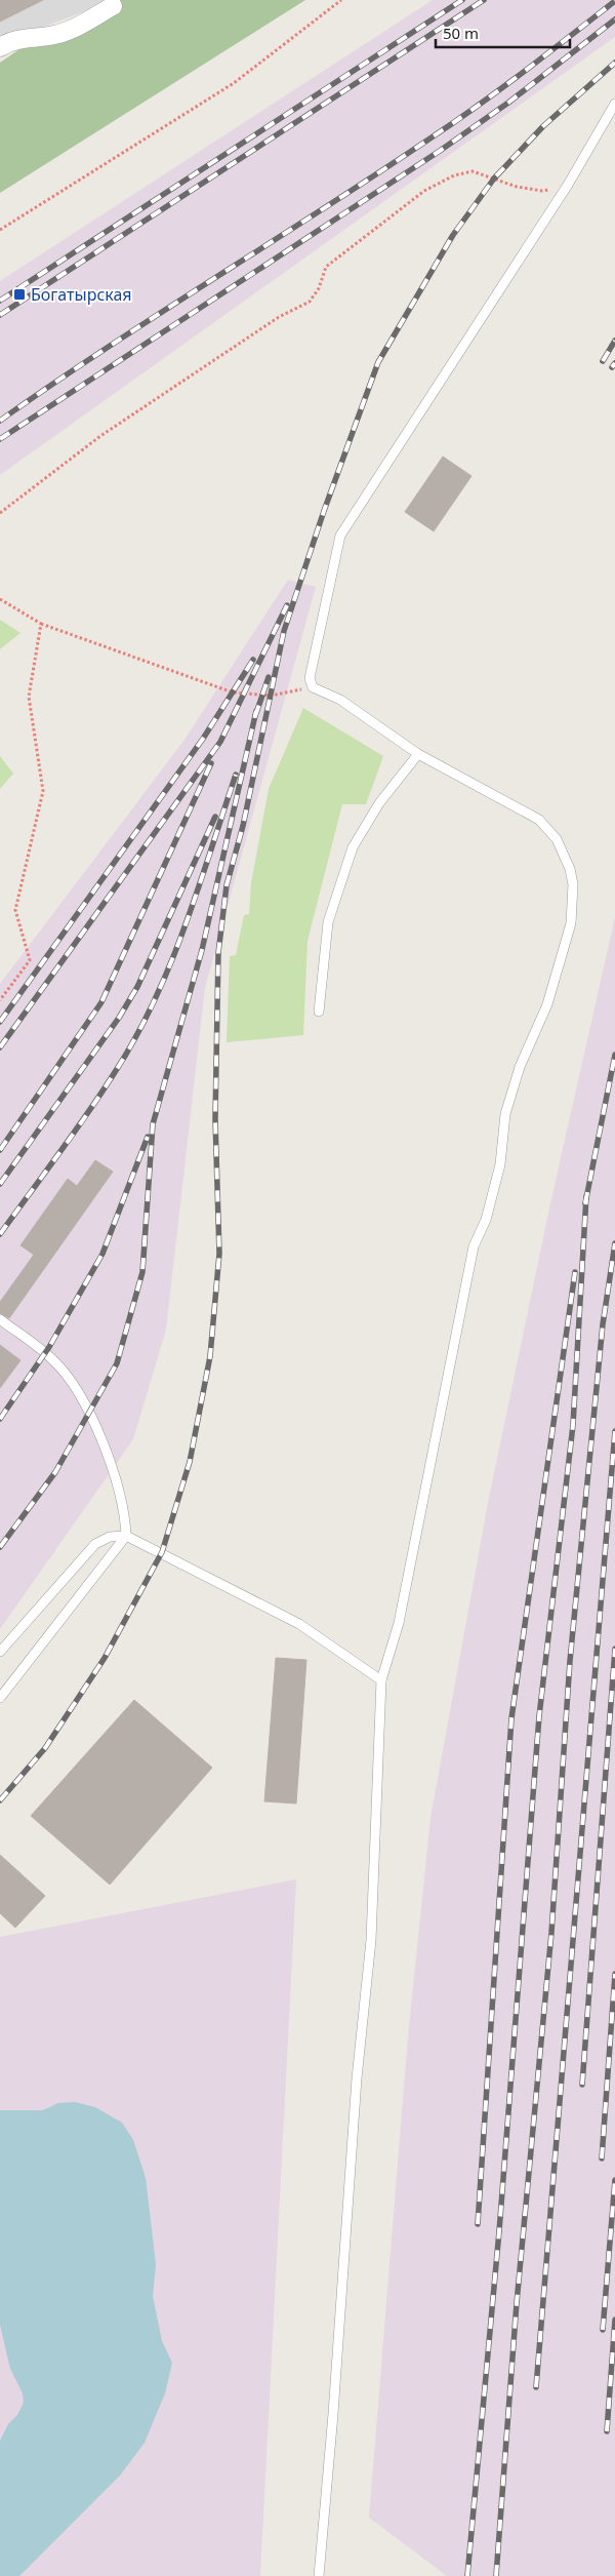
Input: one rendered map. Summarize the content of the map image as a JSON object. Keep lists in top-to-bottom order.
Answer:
{
  "places": {
    "transit": ["Богатырская"]
  },
  "scale_bar": "50 m"
}
